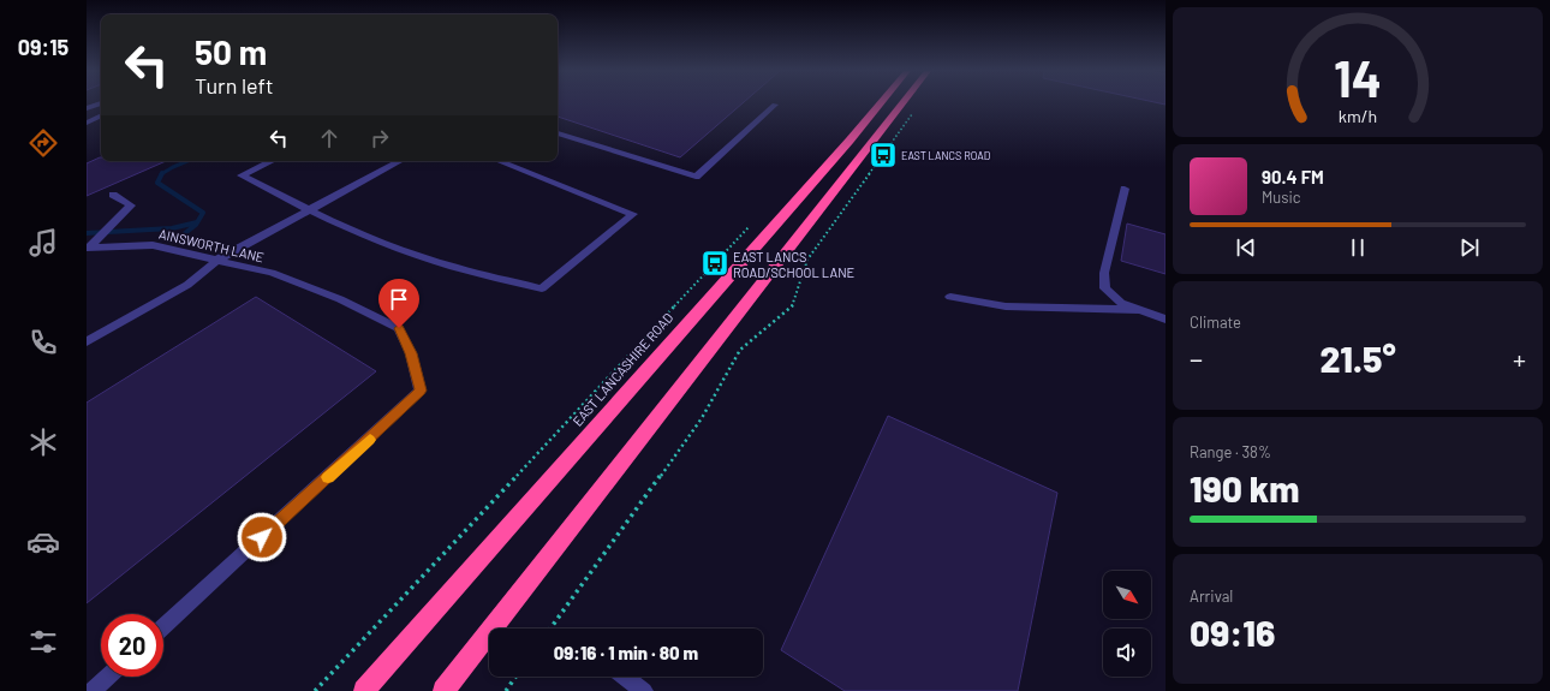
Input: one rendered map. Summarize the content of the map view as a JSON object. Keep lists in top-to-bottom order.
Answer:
{
  "streets": {
    "highway": ["EAST LANCASHIRE ROAD"],
    "street": ["AINSWORTH LANE"]
  },
  "places": {
    "bus stop": ["EAST LANCS ROAD", "EAST LANCS ROAD/SCHOOL LANE"]
  },
  "north": "bottom right",
  "page": {
    "tabs": "09:15",
    "turn": ["50 m", "Turn left"],
    "song": ["90.4 FM", "Music"],
    "tile": [
      "Climate",
      ["Range · 38%", "190 km"],
      ["Arrival", "09:16"]
    ],
    "heat": ["−", "21.5°", "+"],
    "limit": "20",
    "trip": "09:16 · 1 min · 80 m",
    "gauge": ["14", "km/h"]
  }
}
